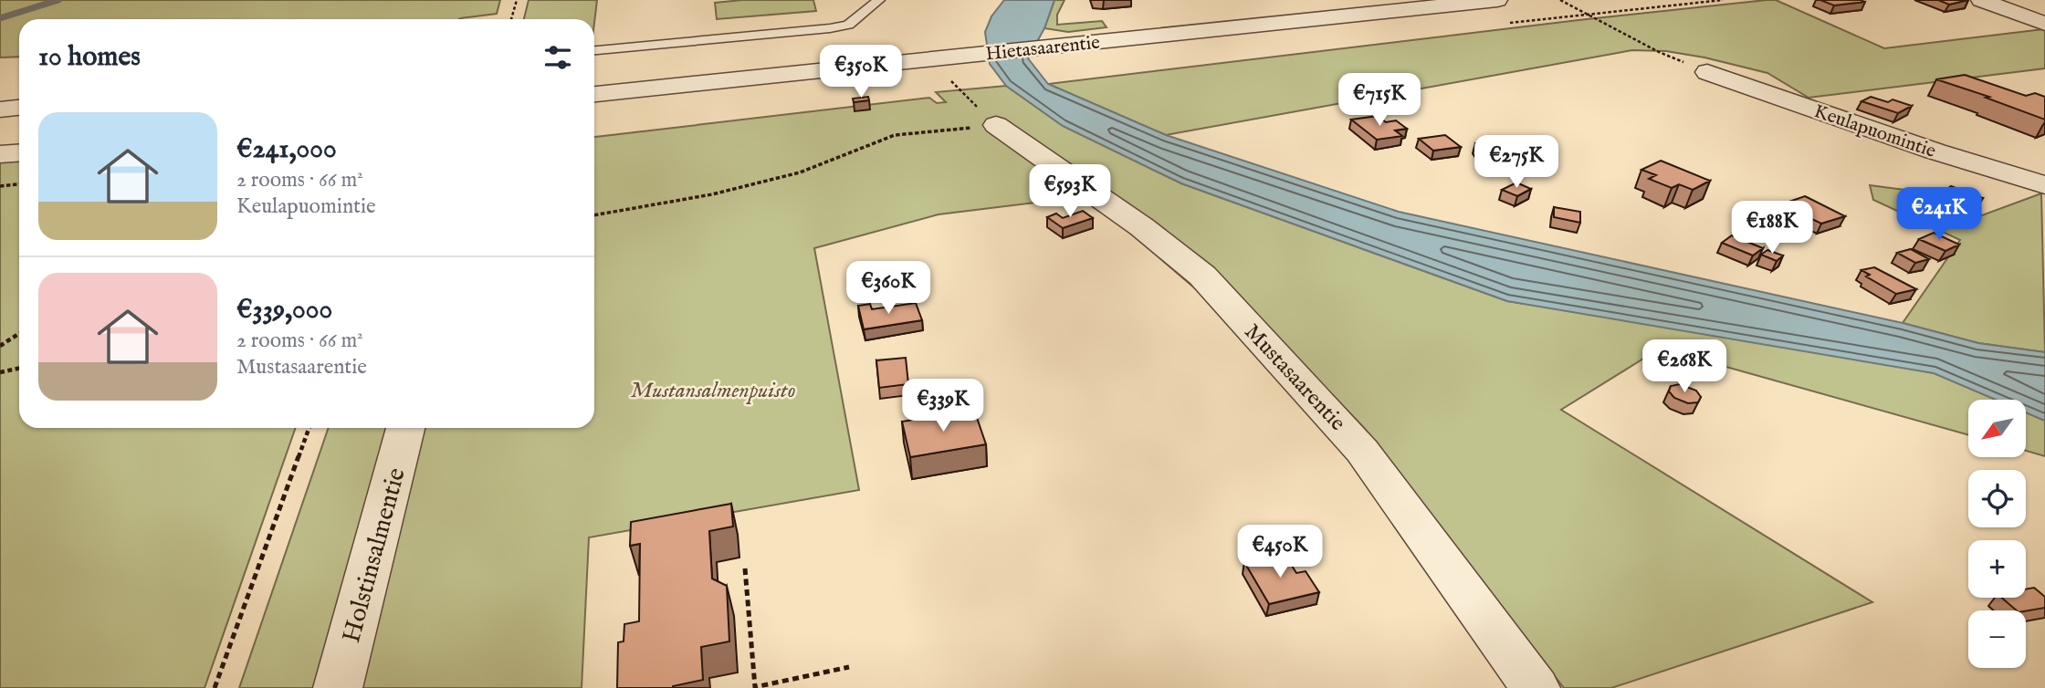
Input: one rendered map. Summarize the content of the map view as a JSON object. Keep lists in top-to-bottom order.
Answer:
{
  "streets": {
    "street": [
      "Hietasaarentie",
      "Keulapuomintie",
      "Mustasaarentie",
      "Holstinsalmentie"
    ]
  },
  "parks": ["Mustansalmenpuisto"],
  "north": "bottom left",
  "page": {
    "heading": "10 homes",
    "price": [
      "€350K",
      "€715K",
      "€275K",
      "€593K",
      "€241K",
      "€188K",
      "€360K",
      "€268K",
      "€339K",
      "€450K"
    ],
    "list": [
      {
        "name": "€241,000",
        "note": "2 rooms · 66 m² · Keulapuomintie"
      },
      {
        "name": "€339,000",
        "note": "2 rooms · 66 m² · Mustasaarentie"
      }
    ],
    "map_buttons": ["+", "−"]
  }
}
